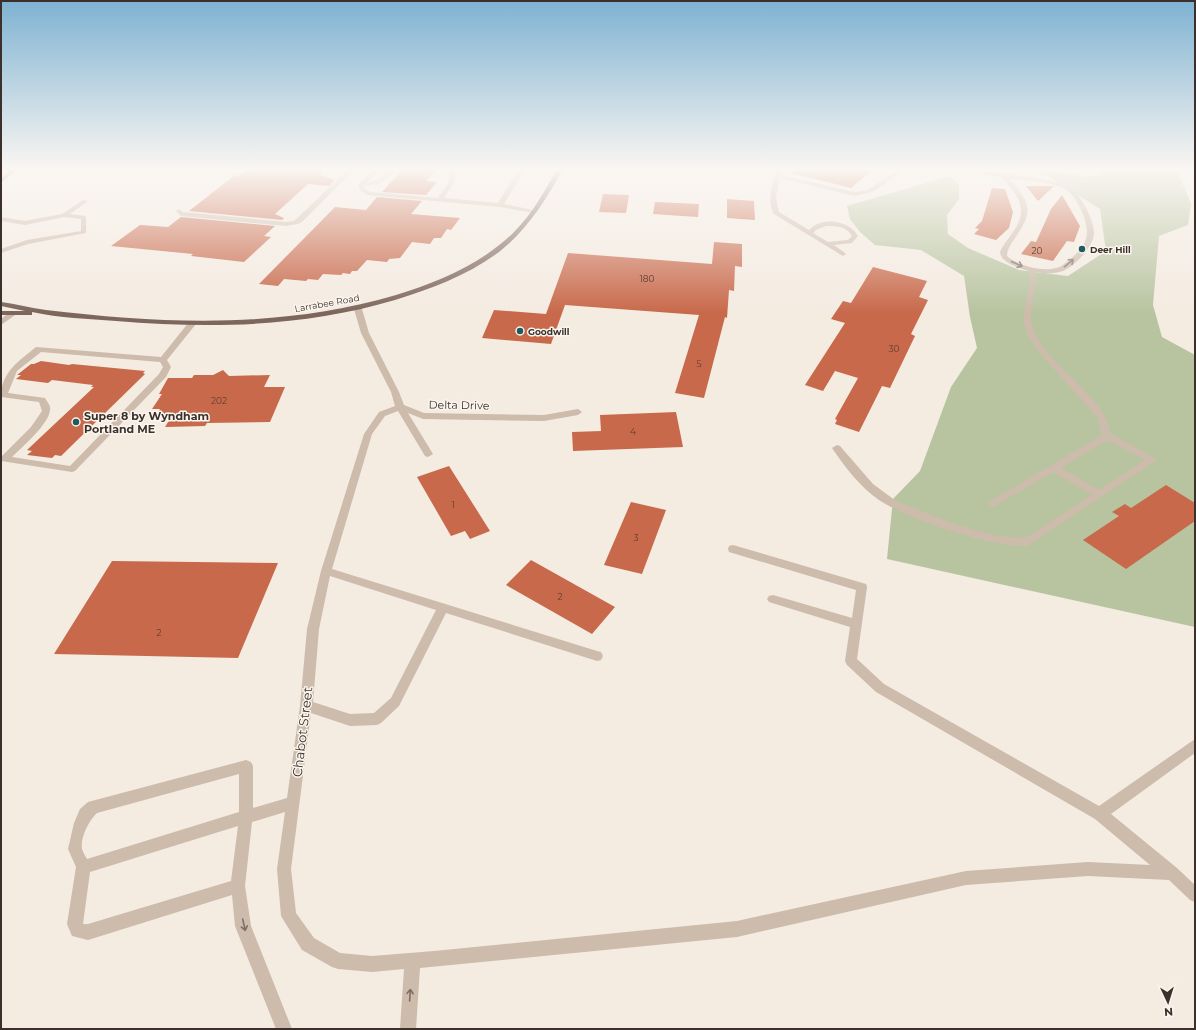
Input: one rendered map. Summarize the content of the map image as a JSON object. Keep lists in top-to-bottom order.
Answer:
{
  "streets": {
    "main road": ["Larrabee Road"],
    "street": ["Delta Drive", "Chabot Street"]
  },
  "crossings": [
    ["Delta Drive", "Chabot Street"]
  ],
  "places": ["Deer Hill", "Goodwill", "Super 8 by Wyndham Portland ME"],
  "house_numbers": [
    "20",
    "180",
    "30",
    "5",
    "202",
    "4",
    "1",
    "3",
    "2",
    "2"
  ],
  "north": "bottom"
}
